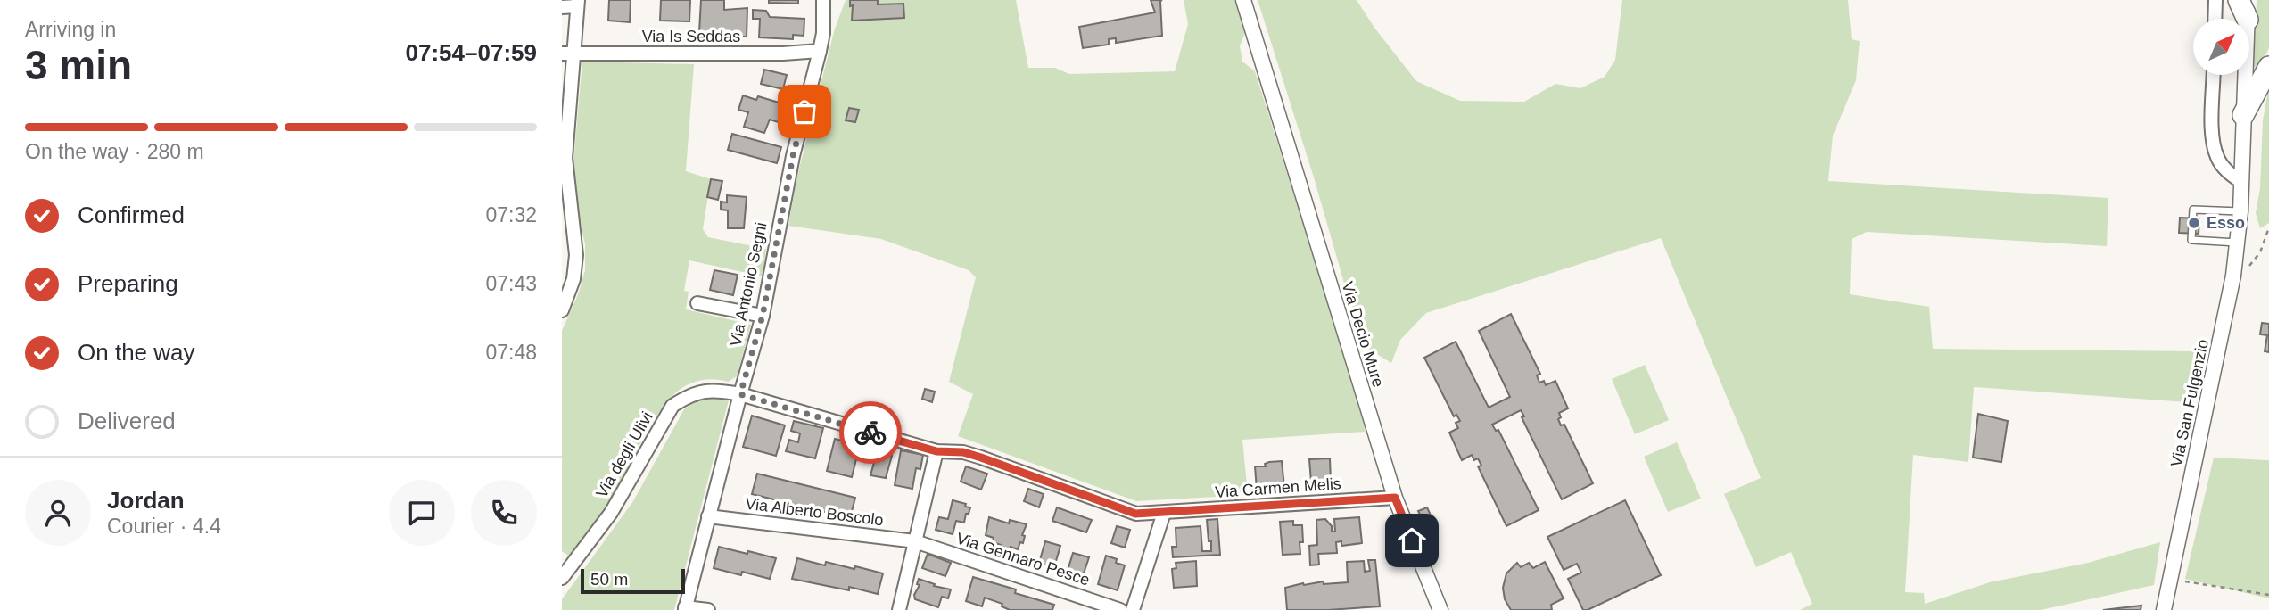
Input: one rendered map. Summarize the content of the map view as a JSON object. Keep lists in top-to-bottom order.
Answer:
{
  "streets": {
    "street": [
      "Via Is Seddas",
      "Via Antonio Segni",
      "Via Decio Mure",
      "Via San Fulgenzio",
      "Via degli Ulivi",
      "Via Carmen Melis",
      "Via Alberto Boscolo",
      "Via Gennaro Pesce"
    ]
  },
  "crossings": [
    ["Via Is Seddas", "Via Antonio Segni"],
    ["Via Antonio Segni", "Via degli Ulivi"],
    ["Via Antonio Segni", "Via Alberto Boscolo"],
    ["Via Decio Mure", "Via Carmen Melis"],
    ["Via degli Ulivi", "Via Carmen Melis"],
    ["Via Alberto Boscolo", "Via Gennaro Pesce"]
  ],
  "places": ["Esso"],
  "scale_bar": "50 m",
  "north": "top right",
  "page": {
    "heading": ["3 min", "Arriving in", "07:54–07:59"],
    "panel": ["Jordan", "Courier · 4.4"],
    "bar": "On the way · 280 m",
    "list": [
      ["Confirmed", "07:32"],
      ["Preparing", "07:43"],
      ["On the way", "07:48"],
      "Delivered"
    ],
    "scale": "50 m"
  }
}
